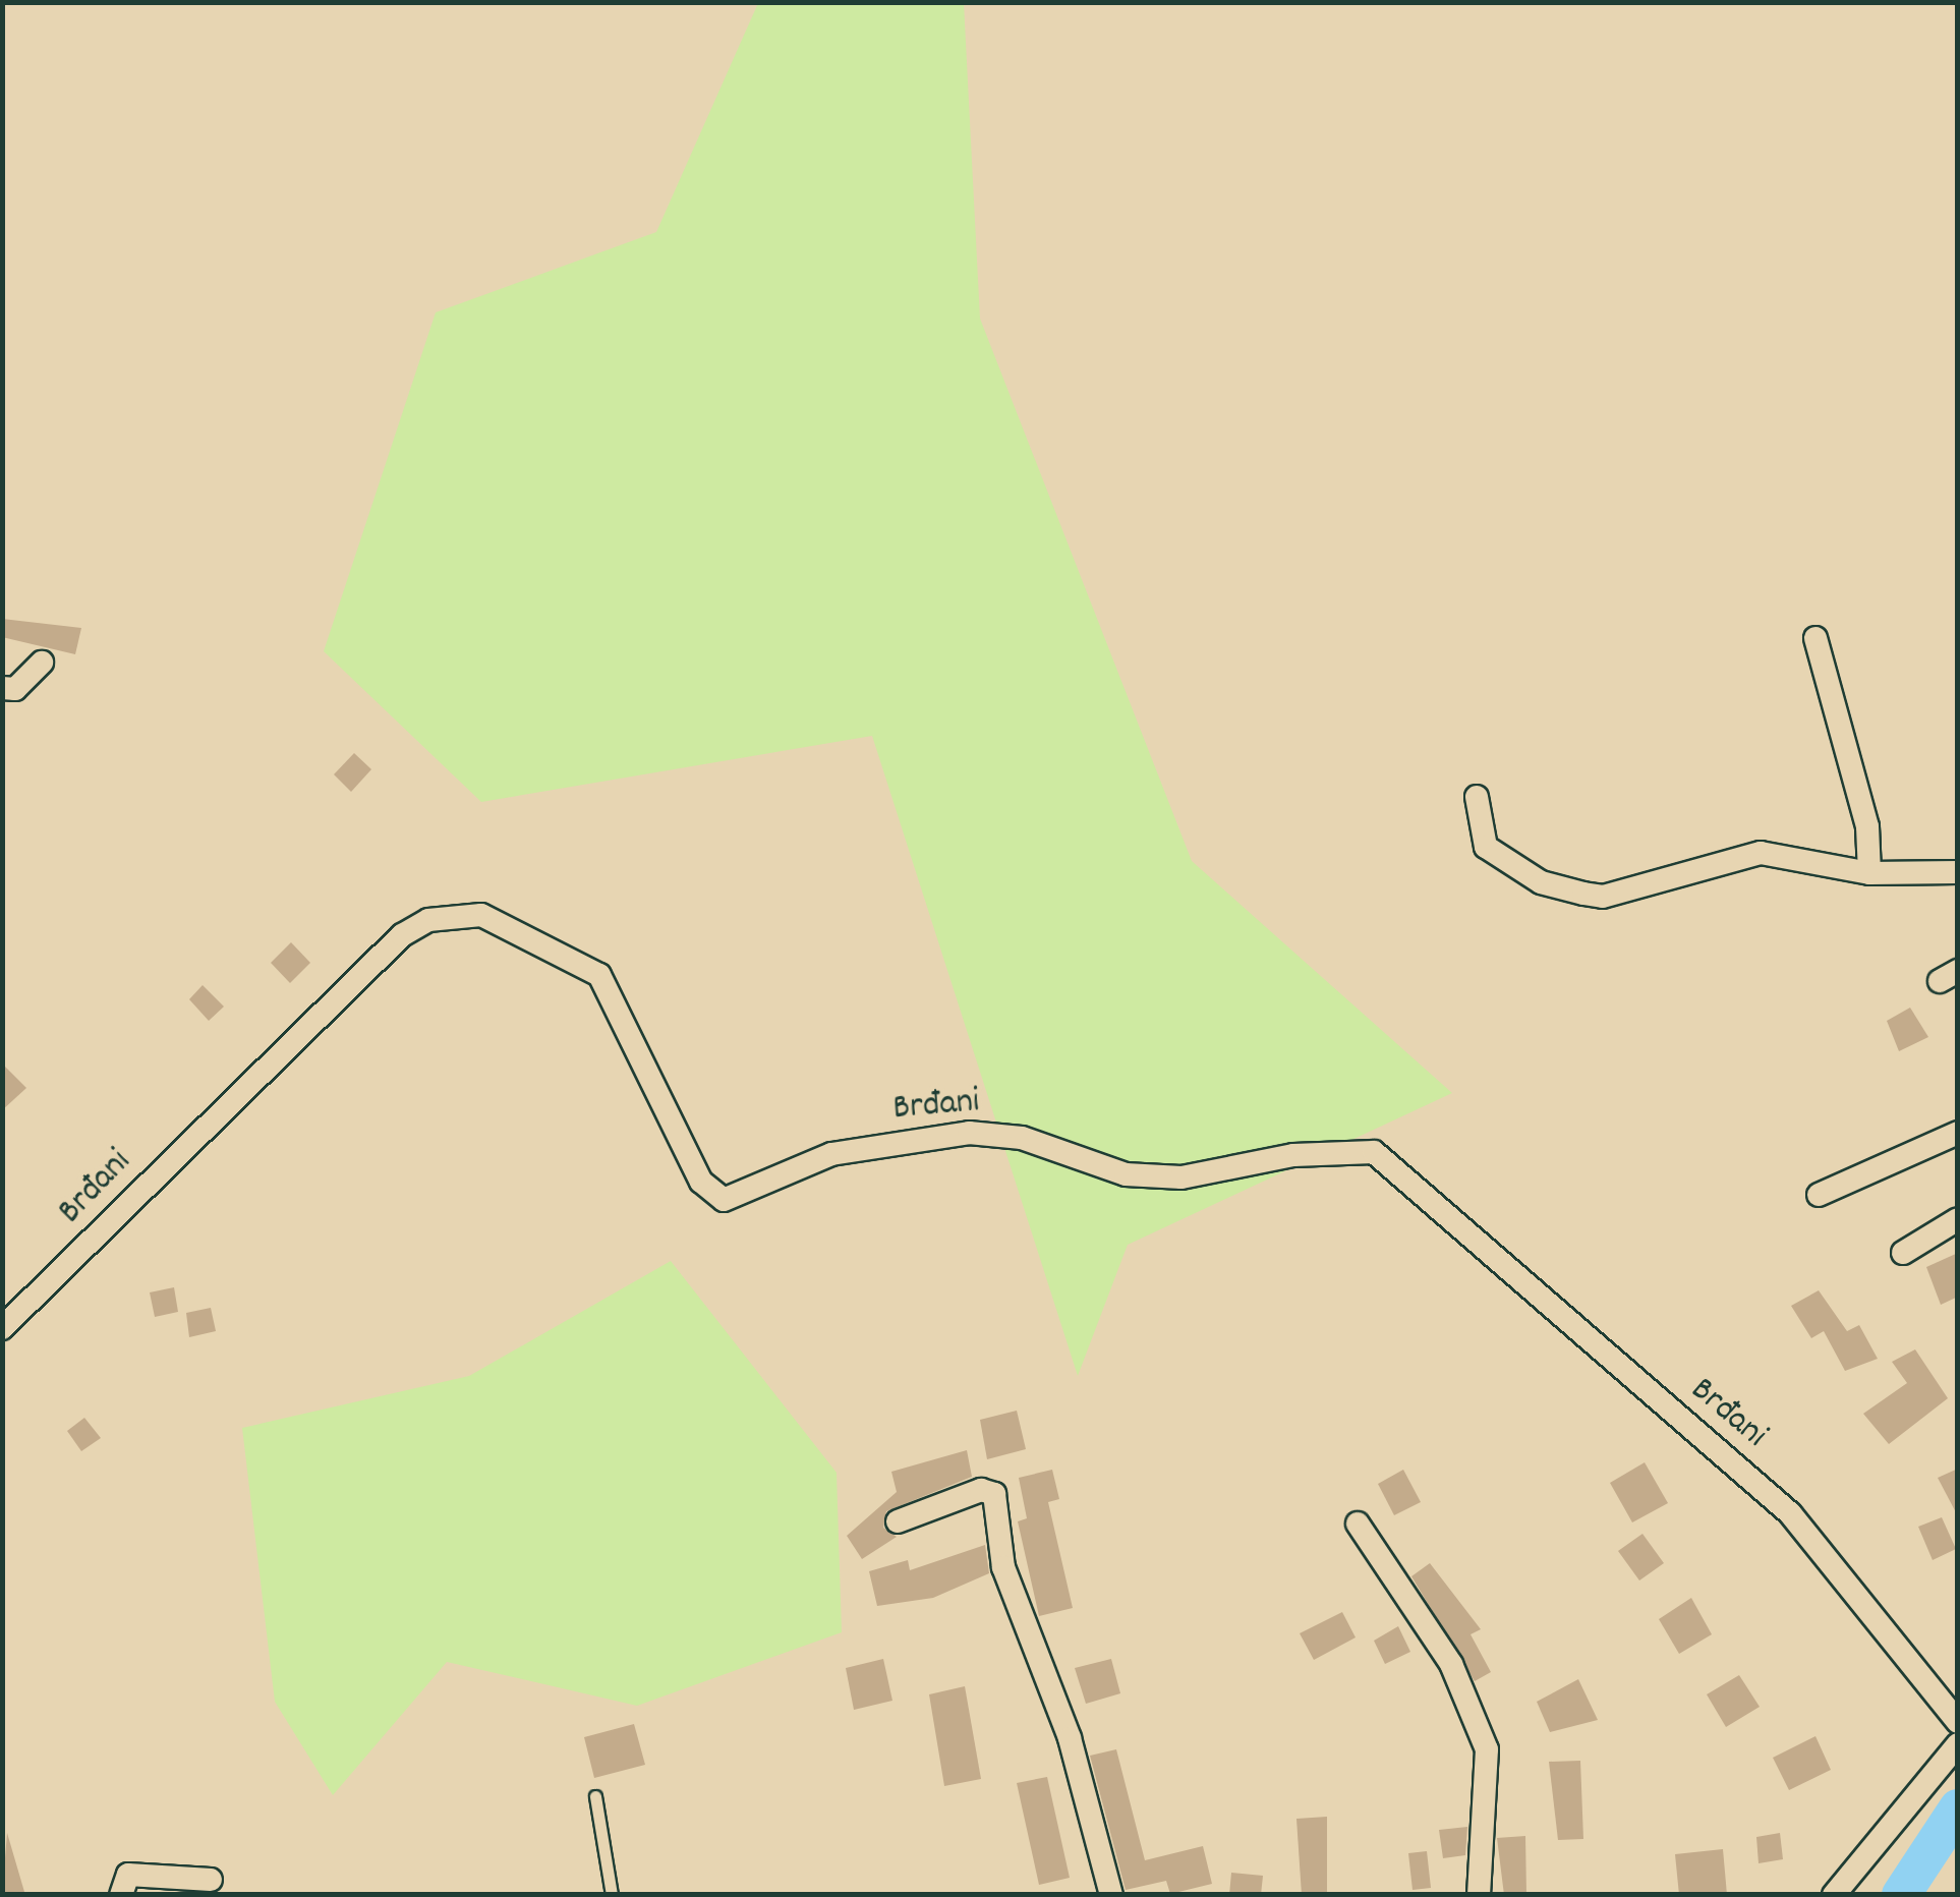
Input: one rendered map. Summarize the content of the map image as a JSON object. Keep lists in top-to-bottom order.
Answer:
{
  "streets": {
    "street": ["Brđani"]
  }
}
